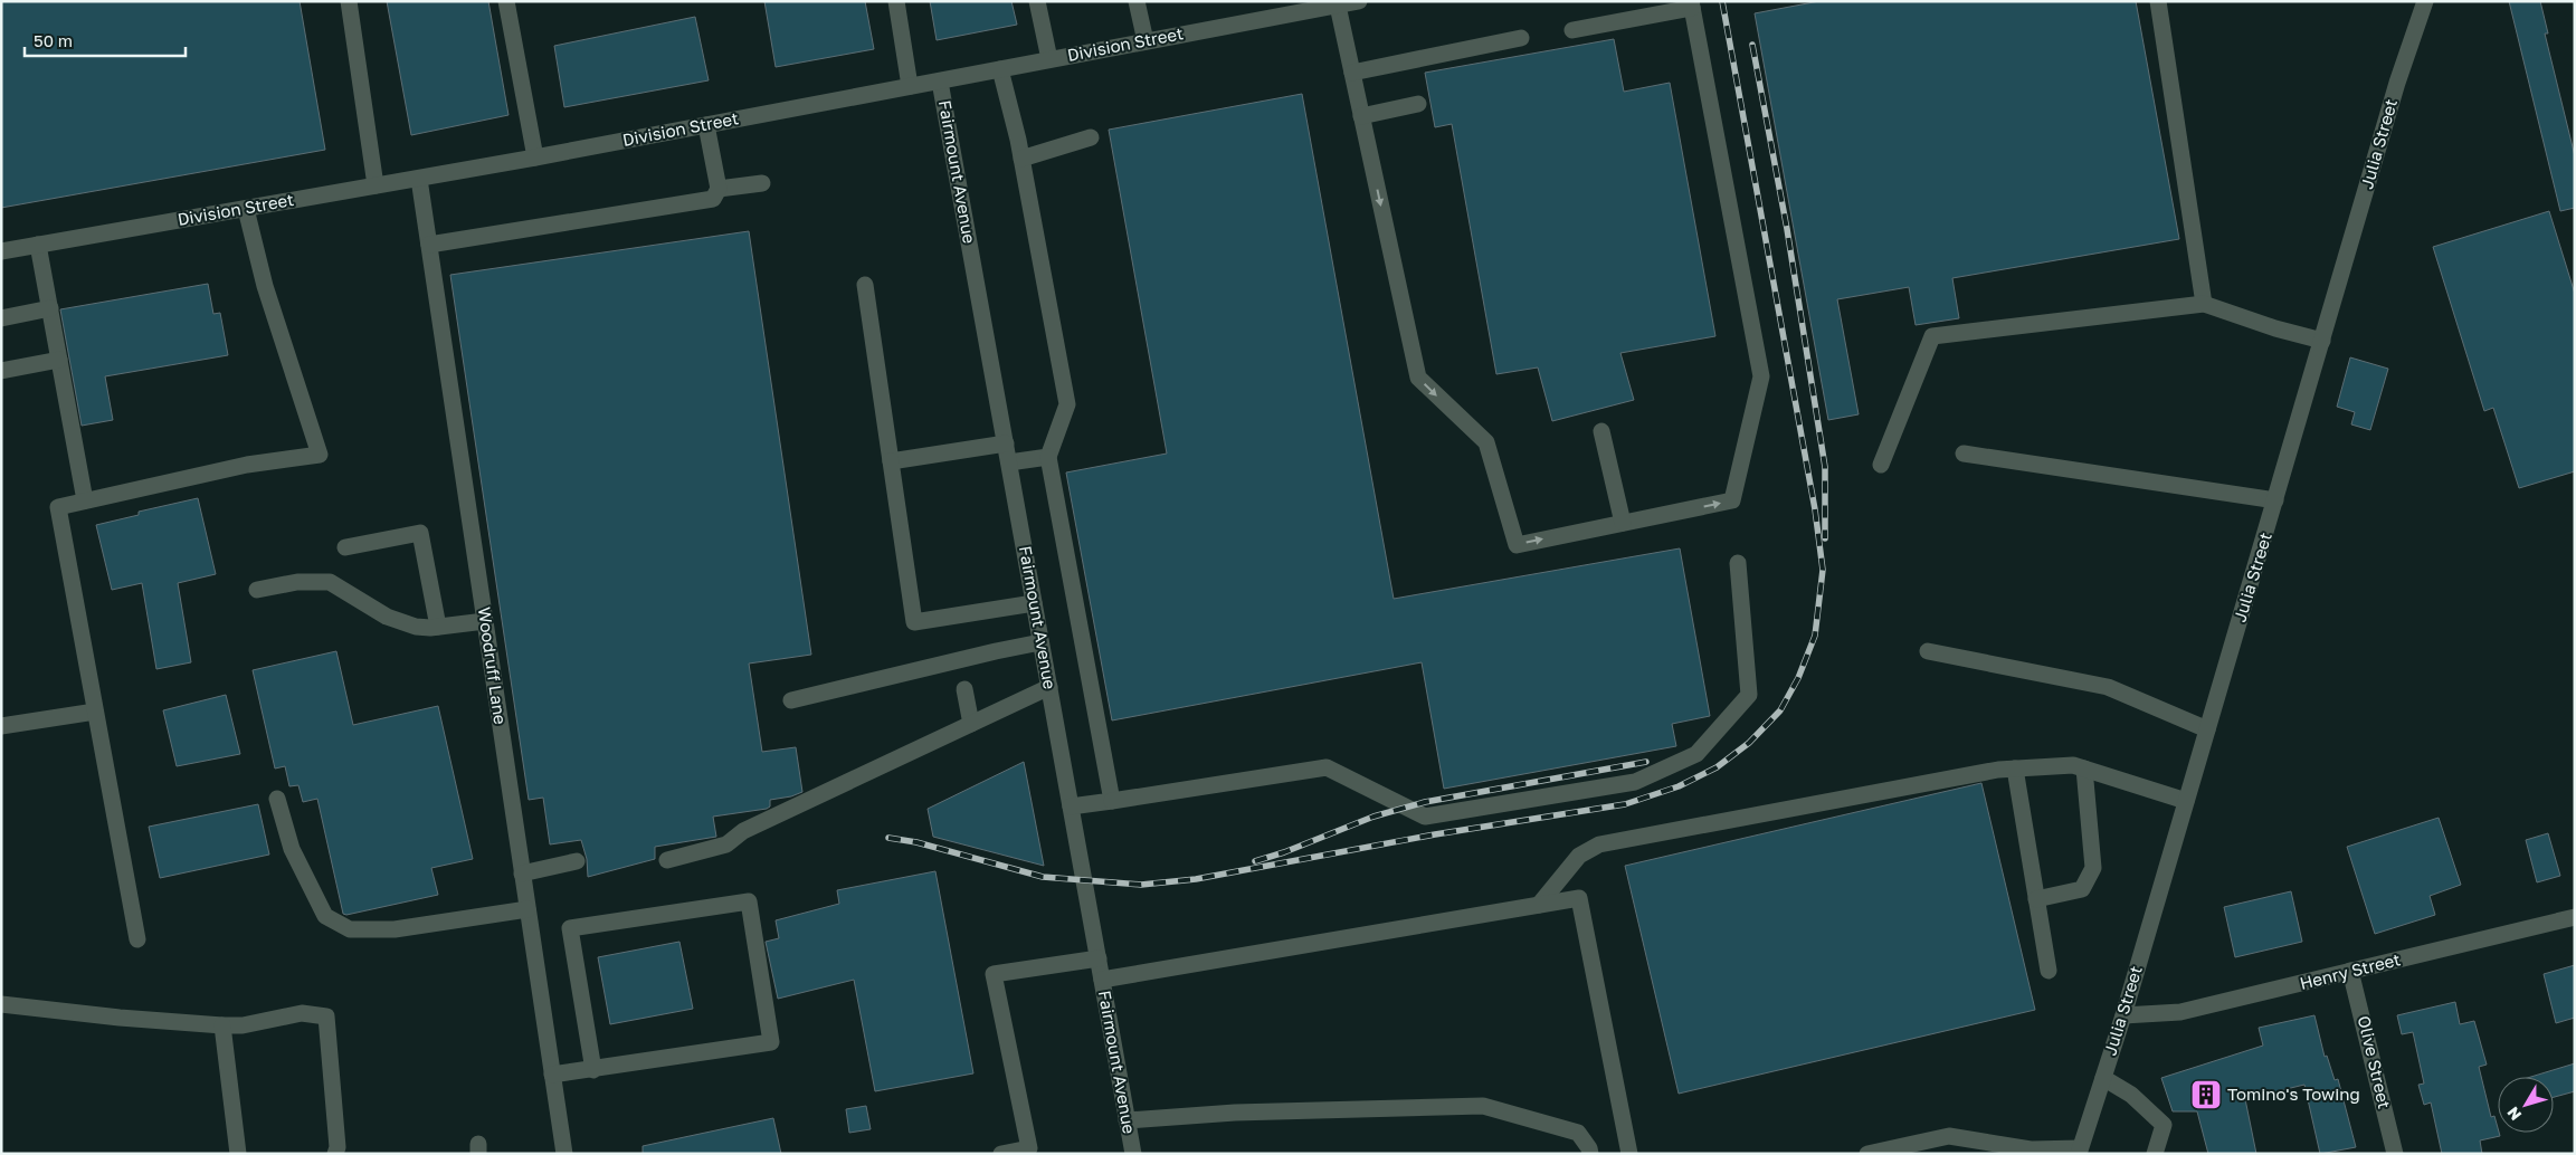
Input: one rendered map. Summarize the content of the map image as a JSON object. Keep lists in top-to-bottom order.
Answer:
{
  "streets": {
    "street": [
      "Division Street",
      "Julia Street",
      "Fairmount Avenue",
      "Woodruff Lane",
      "Henry Street",
      "Olive Street"
    ]
  },
  "crossings": [
    ["Division Street", "Fairmount Avenue"],
    ["Division Street", "Woodruff Lane"],
    ["Julia Street", "Henry Street"],
    ["Henry Street", "Olive Street"]
  ],
  "places": {
    "building": ["Tomino's Towing"]
  },
  "scale_bar": "50 m",
  "north": "bottom left"
}
